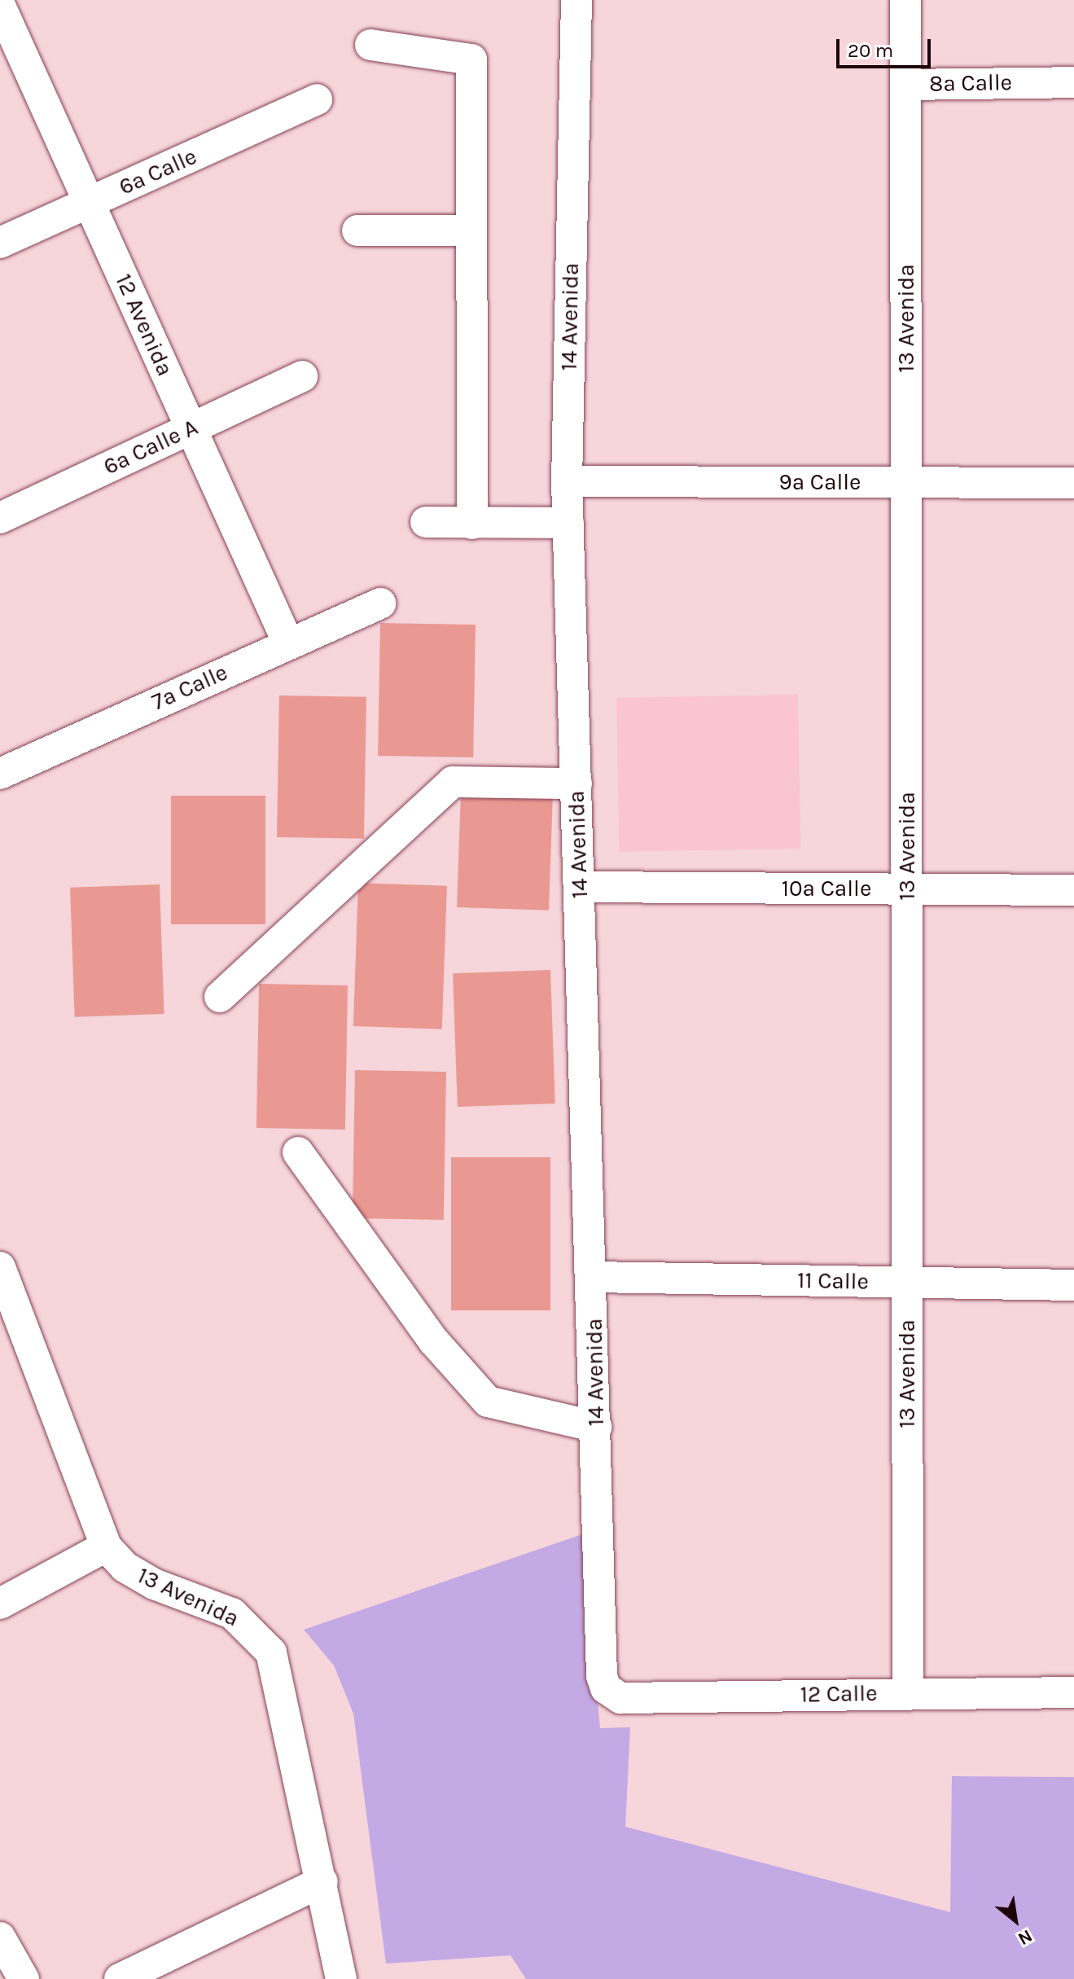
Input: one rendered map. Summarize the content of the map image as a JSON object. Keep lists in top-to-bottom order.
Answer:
{
  "streets": {
    "street": [
      "8a Calle",
      "6a Calle",
      "14 Avenida",
      "13 Avenida",
      "12 Avenida",
      "6a Calle A",
      "9a Calle",
      "7a Calle",
      "10a Calle",
      "11 Calle",
      "12 Calle"
    ]
  },
  "crossings": [
    ["8a Calle", "13 Avenida"],
    ["6a Calle", "12 Avenida"],
    ["14 Avenida", "9a Calle"],
    ["14 Avenida", "10a Calle"],
    ["14 Avenida", "11 Calle"],
    ["14 Avenida", "12 Calle"],
    ["13 Avenida", "9a Calle"],
    ["13 Avenida", "10a Calle"],
    ["13 Avenida", "11 Calle"],
    ["13 Avenida", "12 Calle"],
    ["12 Avenida", "6a Calle A"],
    ["12 Avenida", "7a Calle"]
  ],
  "scale_bar": "20 m",
  "north": "bottom right"
}
